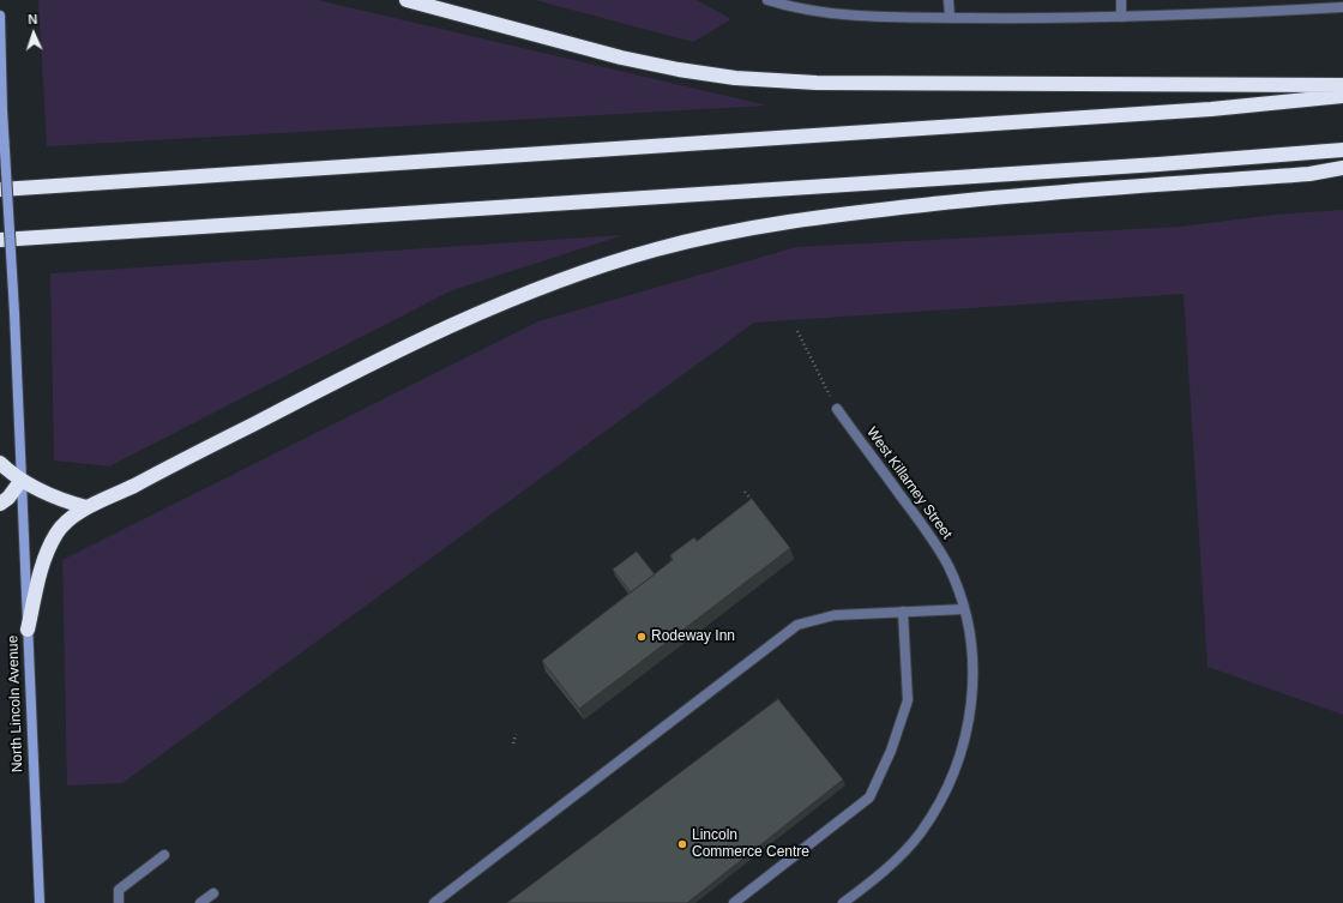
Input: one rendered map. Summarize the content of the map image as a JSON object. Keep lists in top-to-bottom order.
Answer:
{
  "streets": {
    "main road": ["North Lincoln Avenue"],
    "street": ["West Killarney Street"]
  },
  "places": ["Rodeway Inn", "Lincoln Commerce Centre"],
  "north": "top"
}
